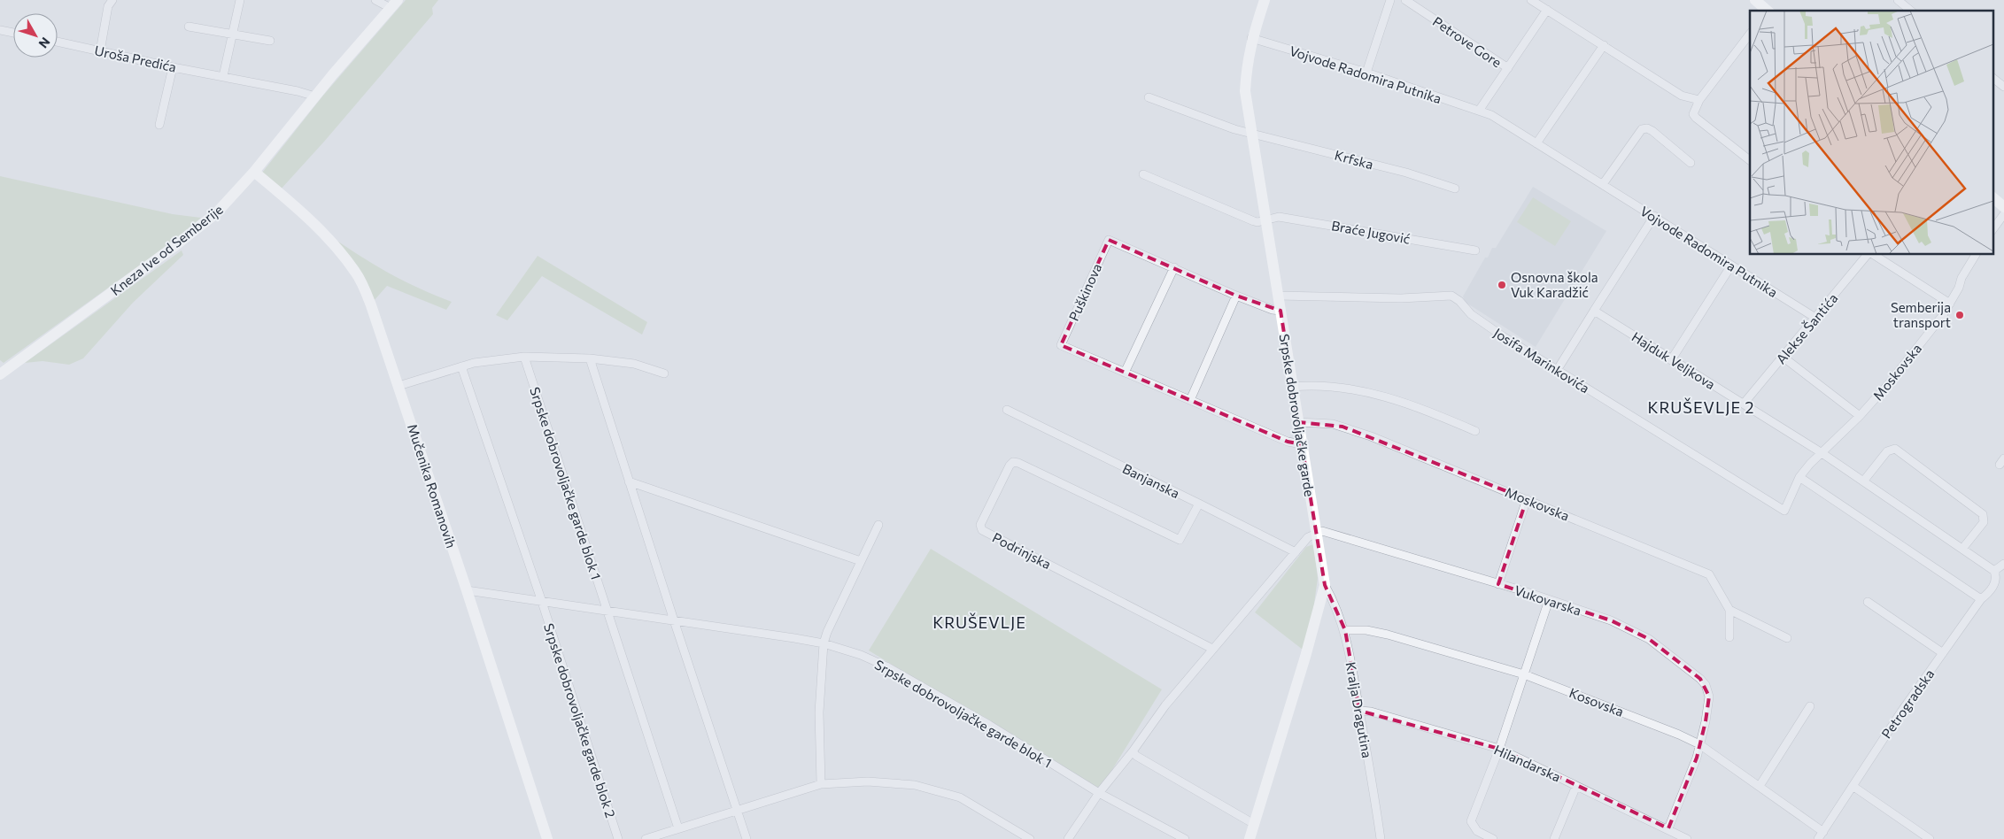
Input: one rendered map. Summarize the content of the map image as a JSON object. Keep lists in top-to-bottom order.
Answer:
{
  "streets": {
    "street": [
      "Petrove Gore",
      "Uroša Predića",
      "Vojvode Radomira Putnika",
      "Krfska",
      "Braće Jugović",
      "Kneza Ive od Semberije",
      "Puškinova",
      "Alekse Šantića",
      "Josifa Marinkovića",
      "Hajduk Veljkova",
      "Moskovska",
      "Srpske dobrovoljačke garde",
      "Banjanska",
      "Srpske dobrovoljačke garde blok 1",
      "Mučenika Romanovih",
      "Podrinjska",
      "Vukovarska",
      "Kosovska",
      "Petrogradska",
      "Kralja Dragutina",
      "Srpske dobrovoljačke garde blok 2",
      "Hilandarska"
    ]
  },
  "crossings": [
    ["Uroša Predića", "Kneza Ive od Semberije"],
    ["Vojvode Radomira Putnika", "Alekse Šantića"],
    ["Vojvode Radomira Putnika", "Srpske dobrovoljačke garde"],
    ["Krfska", "Srpske dobrovoljačke garde"],
    ["Braće Jugović", "Srpske dobrovoljačke garde"],
    ["Kneza Ive od Semberije", "Mučenika Romanovih"],
    ["Puškinova", "Srpske dobrovoljačke garde"],
    ["Alekse Šantića", "Hajduk Veljkova"],
    ["Josifa Marinkovića", "Moskovska"],
    ["Josifa Marinkovića", "Srpske dobrovoljačke garde"],
    ["Hajduk Veljkova", "Moskovska"],
    ["Moskovska", "Srpske dobrovoljačke garde"],
    ["Srpske dobrovoljačke garde", "Vukovarska"],
    ["Srpske dobrovoljačke garde", "Kralja Dragutina"],
    ["Banjanska", "Podrinjska"],
    ["Srpske dobrovoljačke garde blok 1", "Mučenika Romanovih"],
    ["Srpske dobrovoljačke garde blok 1", "Srpske dobrovoljačke garde blok 2"],
    ["Vukovarska", "Kosovska"],
    ["Vukovarska", "Hilandarska"],
    ["Kosovska", "Petrogradska"],
    ["Kosovska", "Kralja Dragutina"],
    ["Kralja Dragutina", "Hilandarska"]
  ],
  "districts": ["KRUŠEVLJE 2", "KRUŠEVLJE"],
  "places": ["Osnovna škola Vuk Karadžić", "Semberija transport"],
  "north": "bottom right"
}
